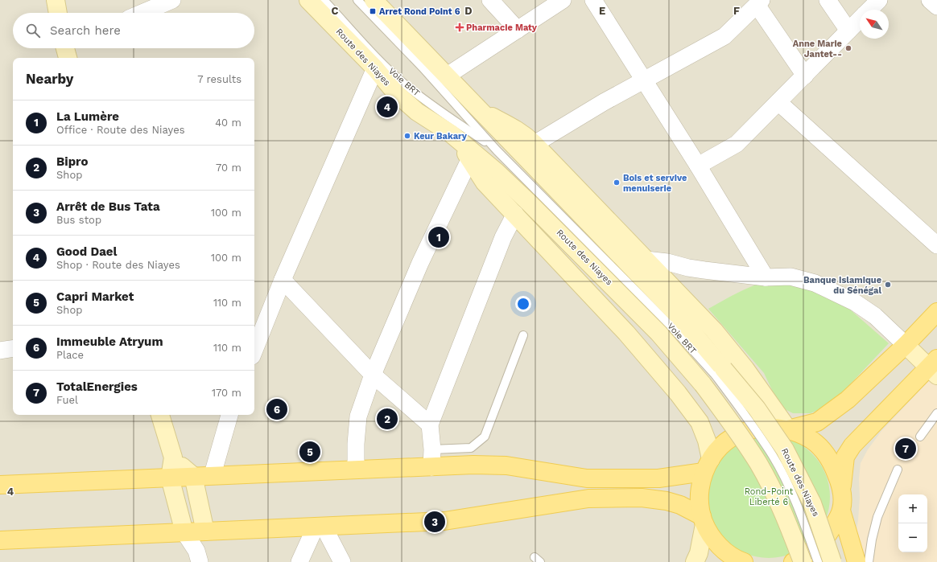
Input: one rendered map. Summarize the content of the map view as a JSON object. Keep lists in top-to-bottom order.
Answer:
{
  "streets": {
    "main road": ["Route des Niayes"],
    "lane": ["Voie BRT"]
  },
  "crossings": [
    ["Route des Niayes", "Voie BRT"]
  ],
  "parks": ["Rond-Point Liberté 6"],
  "places": {
    "transit": ["Arret Rond Point 6"],
    "health": ["Pharmacie Maty"],
    "other": [
      "Anne Marie Jantet--",
      "Keur Bakary",
      "Bois et servive menuiserie",
      "Banque Islamique du Sénégal"
    ]
  },
  "north": "top left",
  "page": {
    "search": "Search here",
    "heading": ["Nearby", "7 results"],
    "pins": [
      "4",
      "1",
      "6",
      "2",
      "7",
      "5",
      "3"
    ],
    "list": [
      {
        "mark": "1",
        "name": "La Lumère",
        "note": "Office · Route des Niayes",
        "value": "40 m"
      },
      {
        "mark": "2",
        "name": "Bipro",
        "note": "Shop",
        "value": "70 m"
      },
      {
        "mark": "3",
        "name": "Arrêt de Bus Tata",
        "note": "Bus stop",
        "value": "100 m"
      },
      {
        "mark": "4",
        "name": "Good Dael",
        "note": "Shop · Route des Niayes",
        "value": "100 m"
      },
      {
        "mark": "5",
        "name": "Capri Market",
        "note": "Shop",
        "value": "110 m"
      },
      {
        "mark": "6",
        "name": "Immeuble Atryum",
        "note": "Place",
        "value": "110 m"
      },
      {
        "mark": "7",
        "name": "TotalEnergies",
        "note": "Fuel",
        "value": "170 m"
      }
    ],
    "map_buttons": ["+", "−"]
  },
  "grid": {
    "columns": [
      "C",
      "D",
      "E",
      "F"
    ],
    "rows": ["4"]
  }
}
